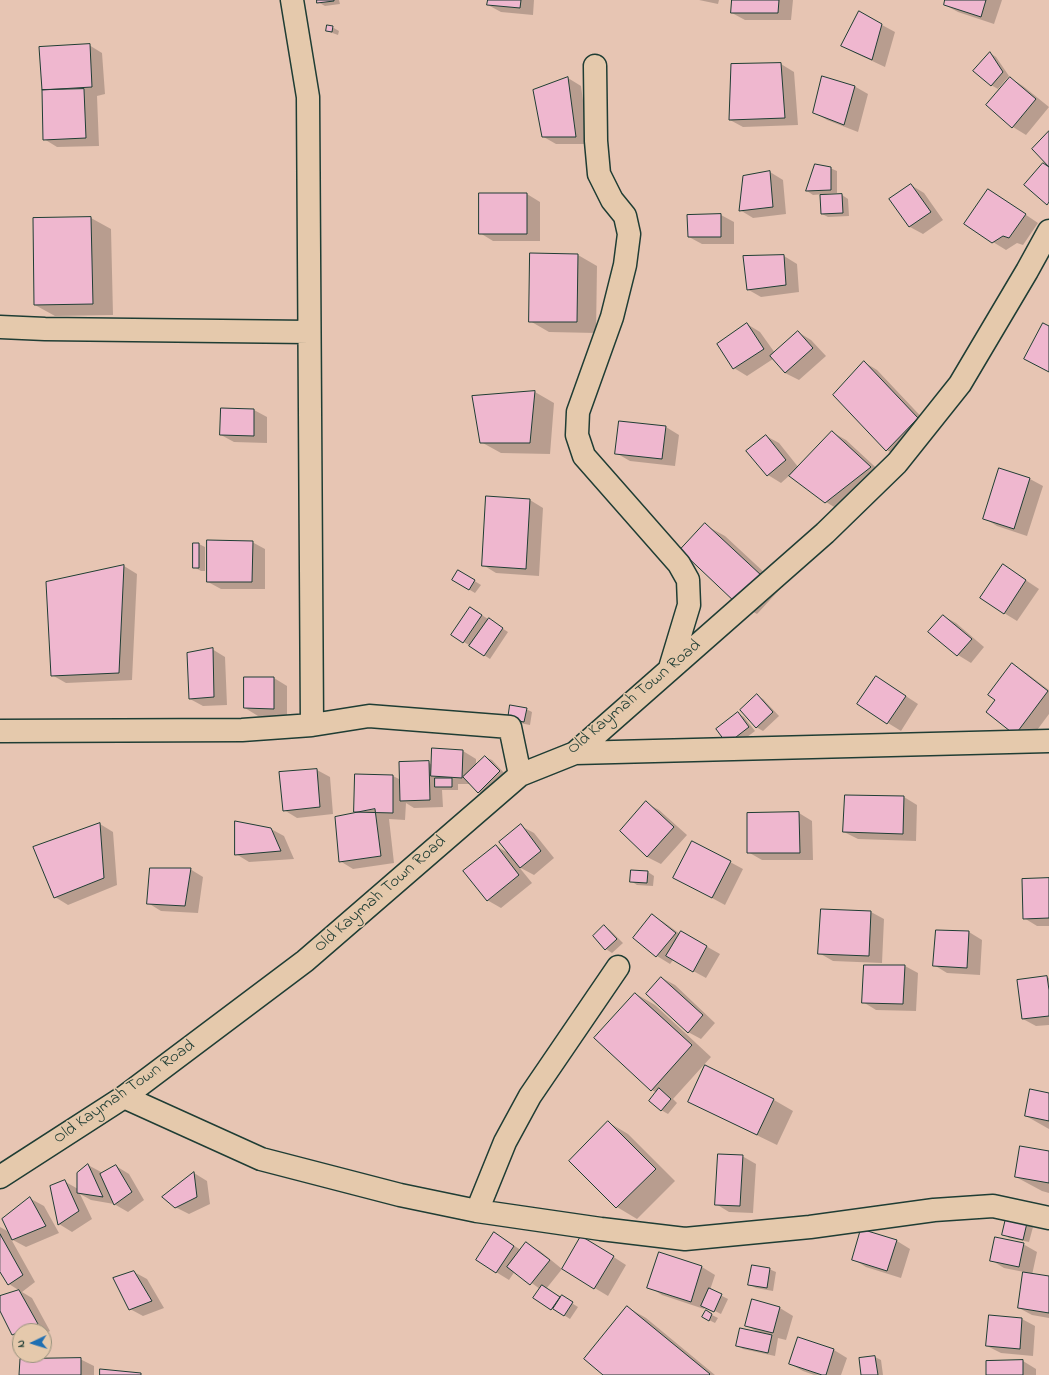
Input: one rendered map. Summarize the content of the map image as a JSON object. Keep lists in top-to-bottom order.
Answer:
{
  "streets": {
    "street": ["Old Kaymah Town Road"]
  },
  "north": "left"
}
